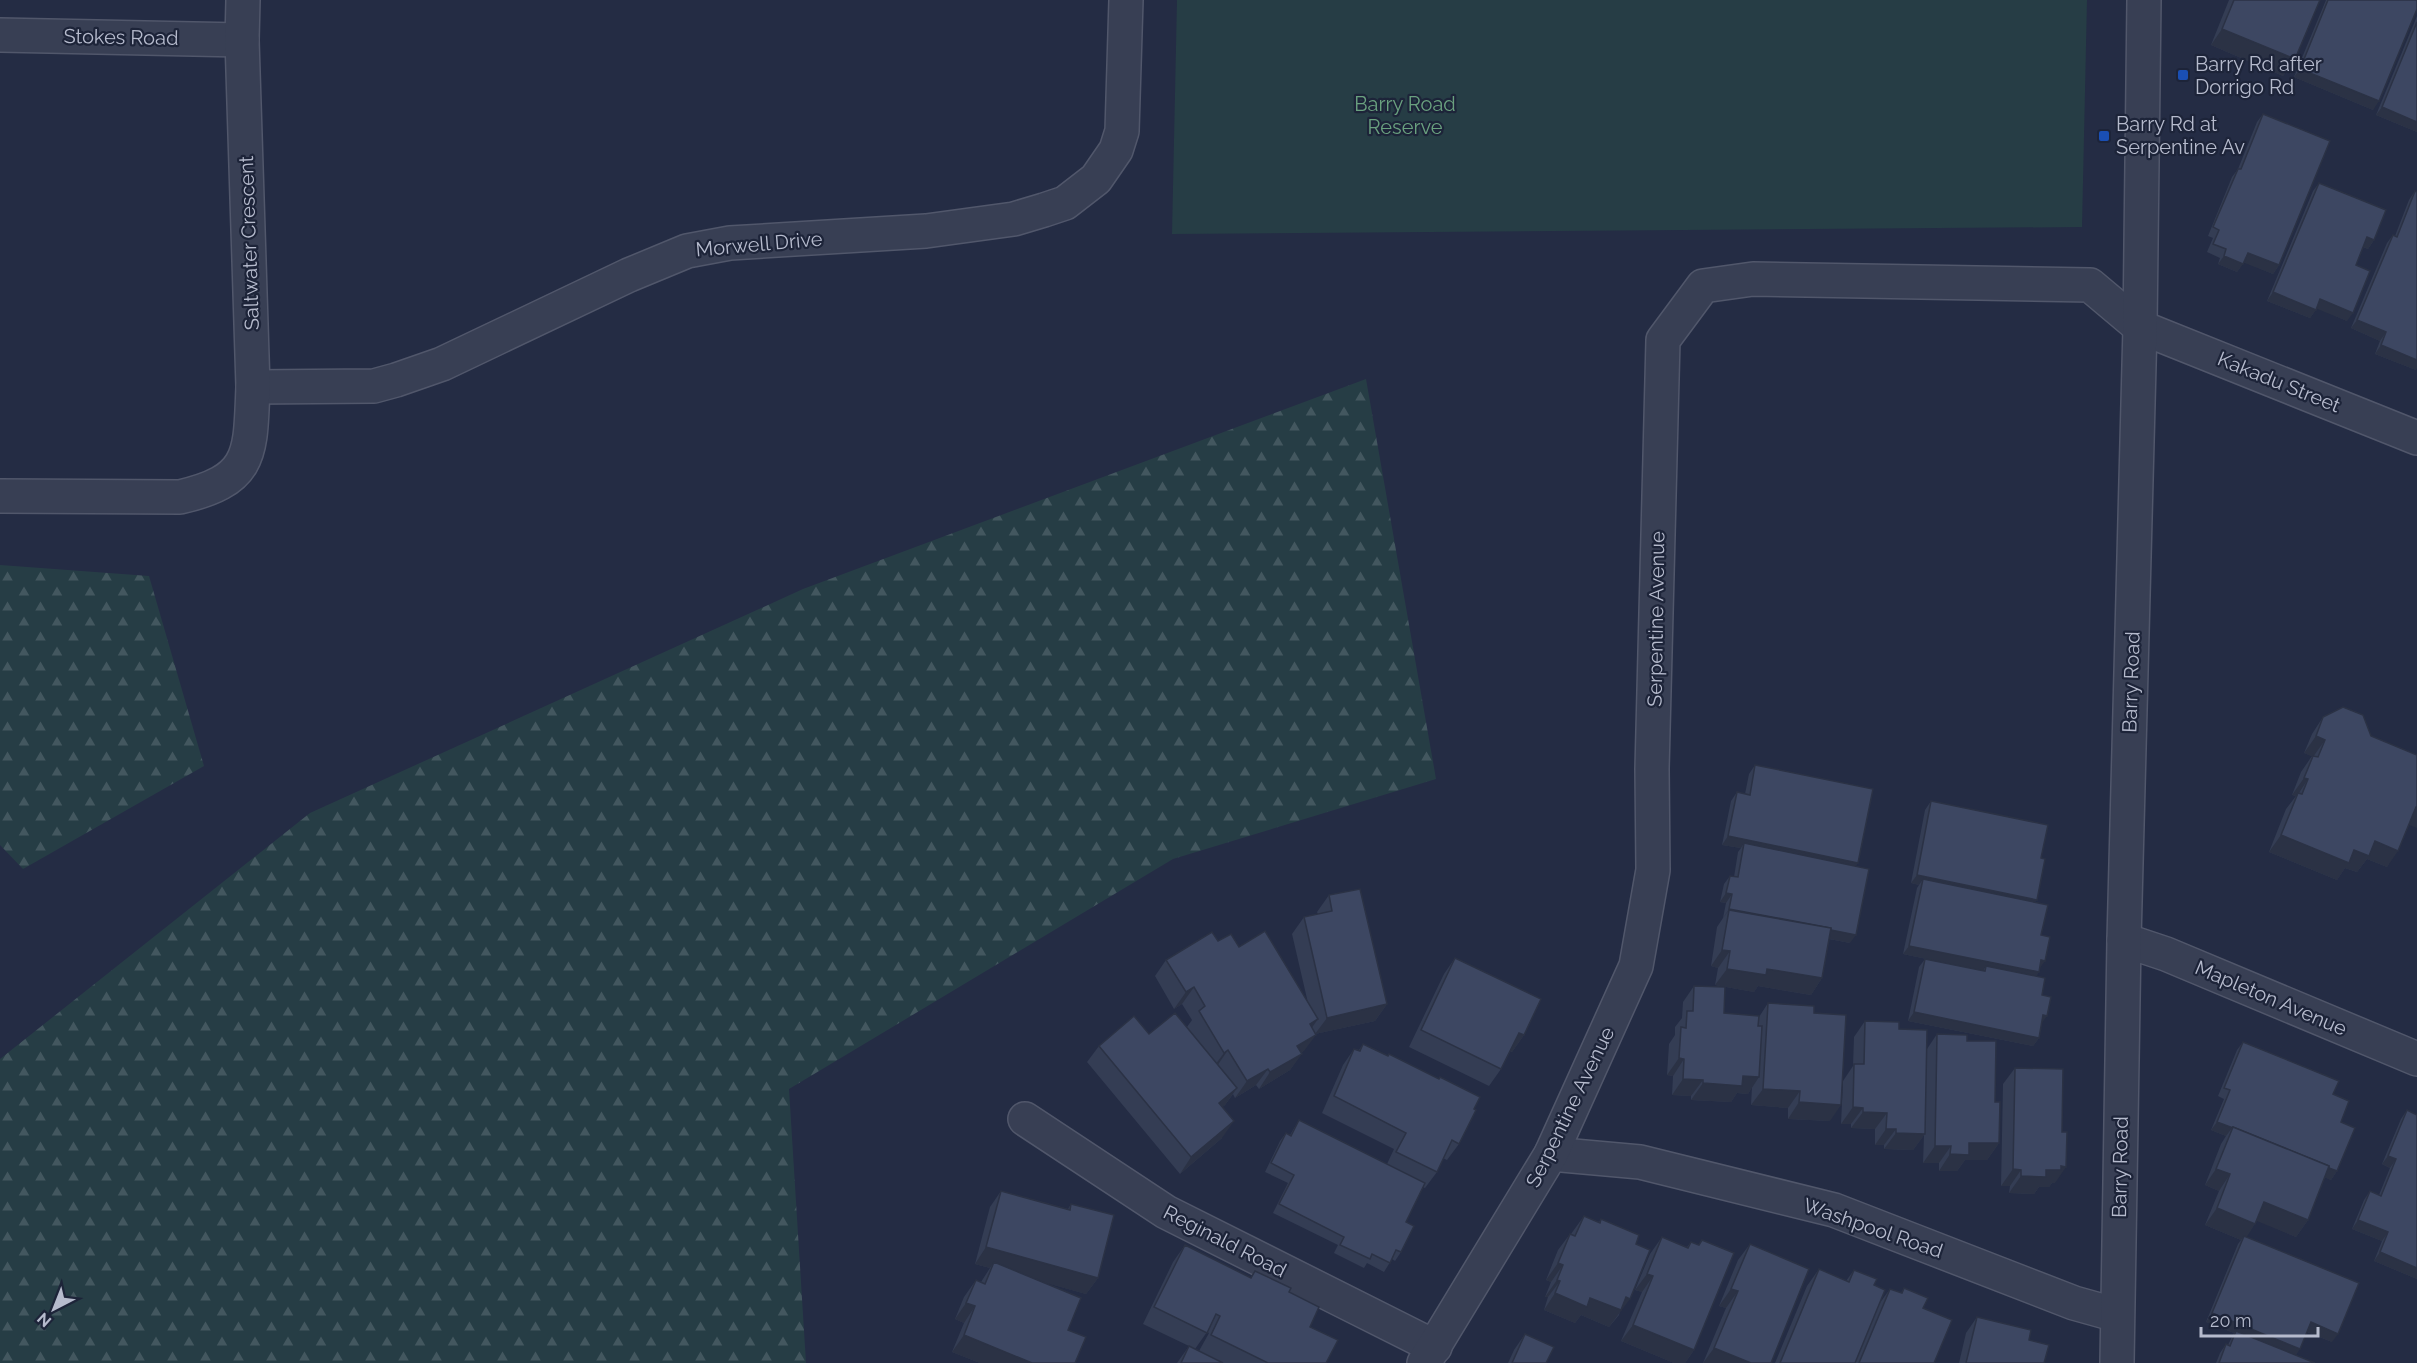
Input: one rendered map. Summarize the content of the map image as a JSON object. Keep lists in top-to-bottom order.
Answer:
{
  "streets": {
    "street": [
      "Stokes Road",
      "Saltwater Crescent",
      "Morwell Drive",
      "Kakadu Street",
      "Serpentine Avenue",
      "Barry Road",
      "Mapleton Avenue",
      "Washpool Road",
      "Reginald Road"
    ]
  },
  "crossings": [
    ["Stokes Road", "Saltwater Crescent"],
    ["Saltwater Crescent", "Morwell Drive"],
    ["Kakadu Street", "Serpentine Avenue"],
    ["Kakadu Street", "Barry Road"],
    ["Serpentine Avenue", "Barry Road"],
    ["Serpentine Avenue", "Washpool Road"],
    ["Serpentine Avenue", "Reginald Road"],
    ["Barry Road", "Mapleton Avenue"],
    ["Barry Road", "Washpool Road"]
  ],
  "parks": ["Barry Road Reserve"],
  "places": {
    "transit": ["Barry Rd after Dorrigo Rd", "Barry Rd at Serpentine Av"]
  },
  "scale_bar": "20 m",
  "north": "bottom left"
}
